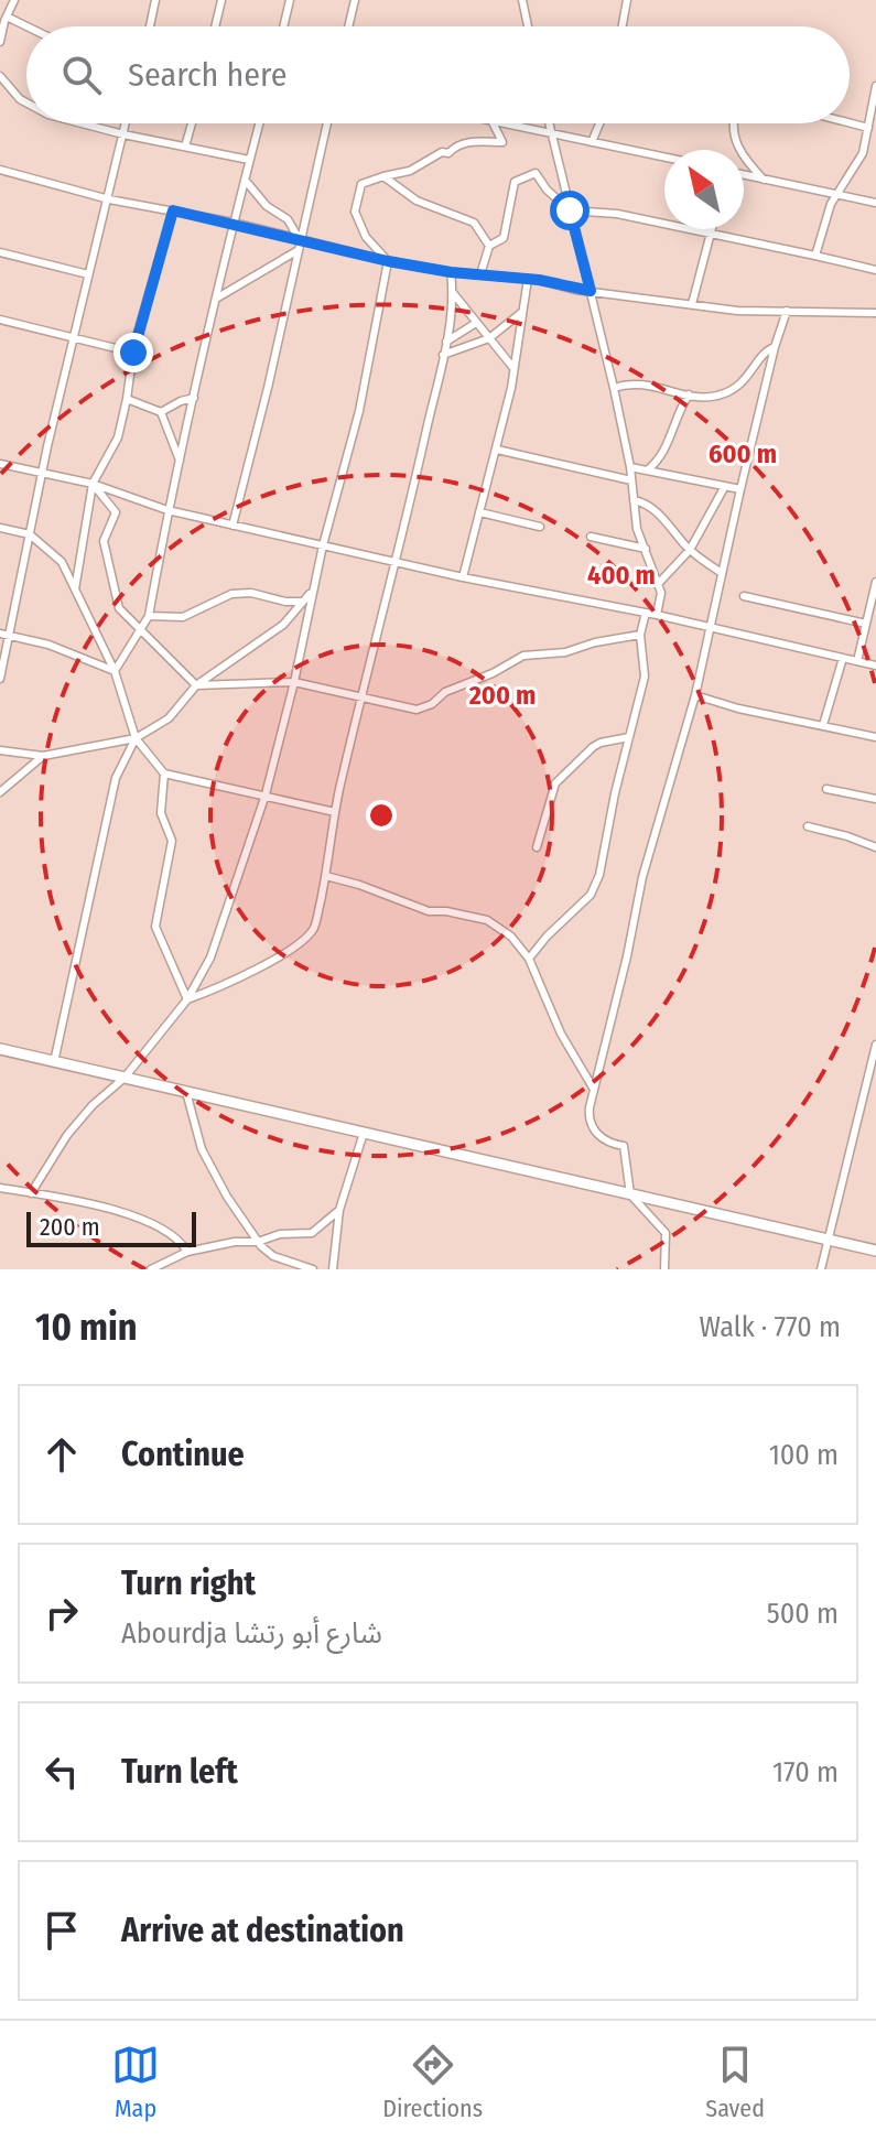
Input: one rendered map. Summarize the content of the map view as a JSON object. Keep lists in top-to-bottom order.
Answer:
{
  "scale_bar": "200 m",
  "north": "top left",
  "page": {
    "search": "Search here",
    "scale": "200 m",
    "heading": ["10 min", "Walk · 770 m"],
    "list": [
      ["Continue", "100 m"],
      ["Turn right", "Abourdja شارع أبو رتشا", "500 m"],
      ["Turn left", "170 m"],
      "Arrive at destination"
    ],
    "nav": ["Map", "Directions", "Saved"]
  },
  "rings": ["600 m", "400 m", "200 m"]
}
